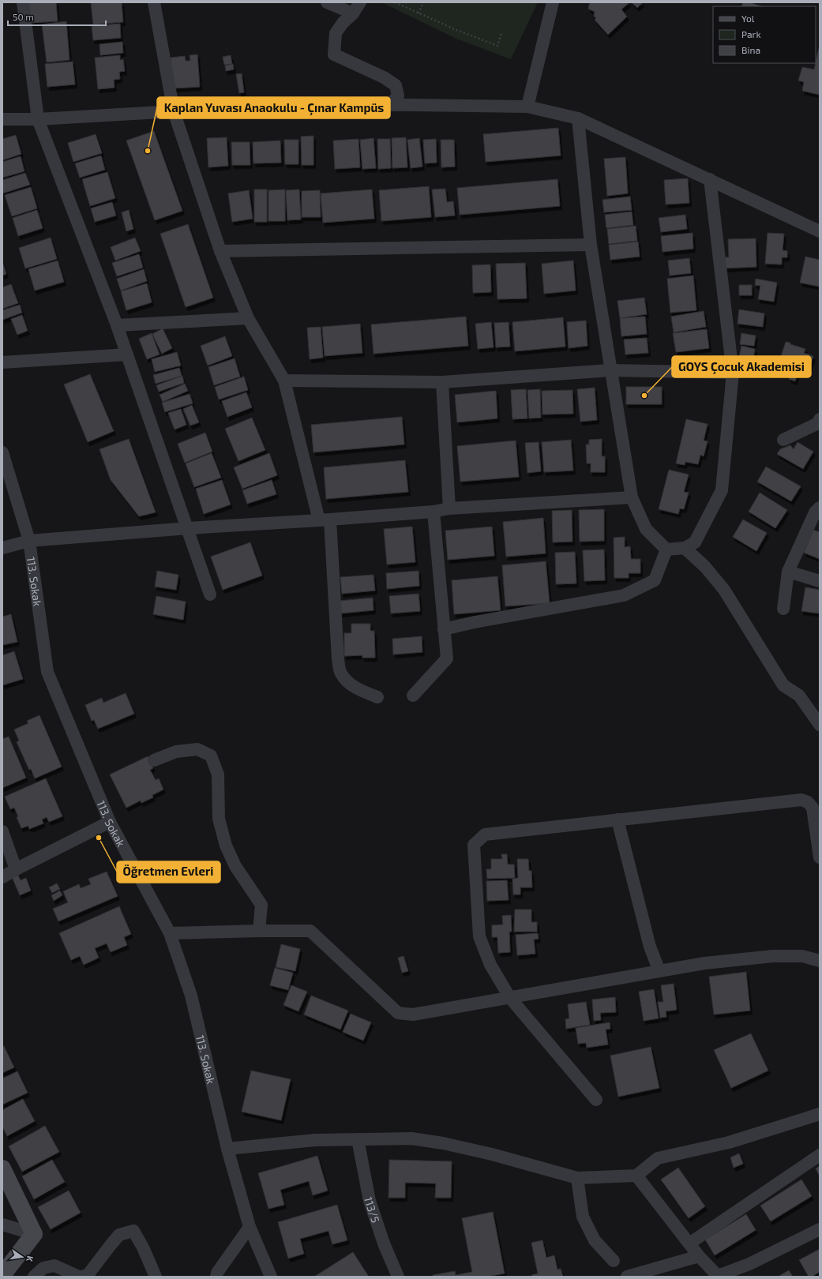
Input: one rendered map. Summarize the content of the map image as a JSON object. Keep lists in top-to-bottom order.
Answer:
{
  "streets": {
    "street": ["113. Sokak", "113/5"]
  },
  "places": ["Kaplan Yuvası Anaokulu - Çınar Kampüs", "GOYS Çocuk Akademisi", "Öğretmen Evleri"],
  "legend": ["Yol", "Park", "Bina"],
  "scale_bar": "50 m",
  "north": "right"
}
